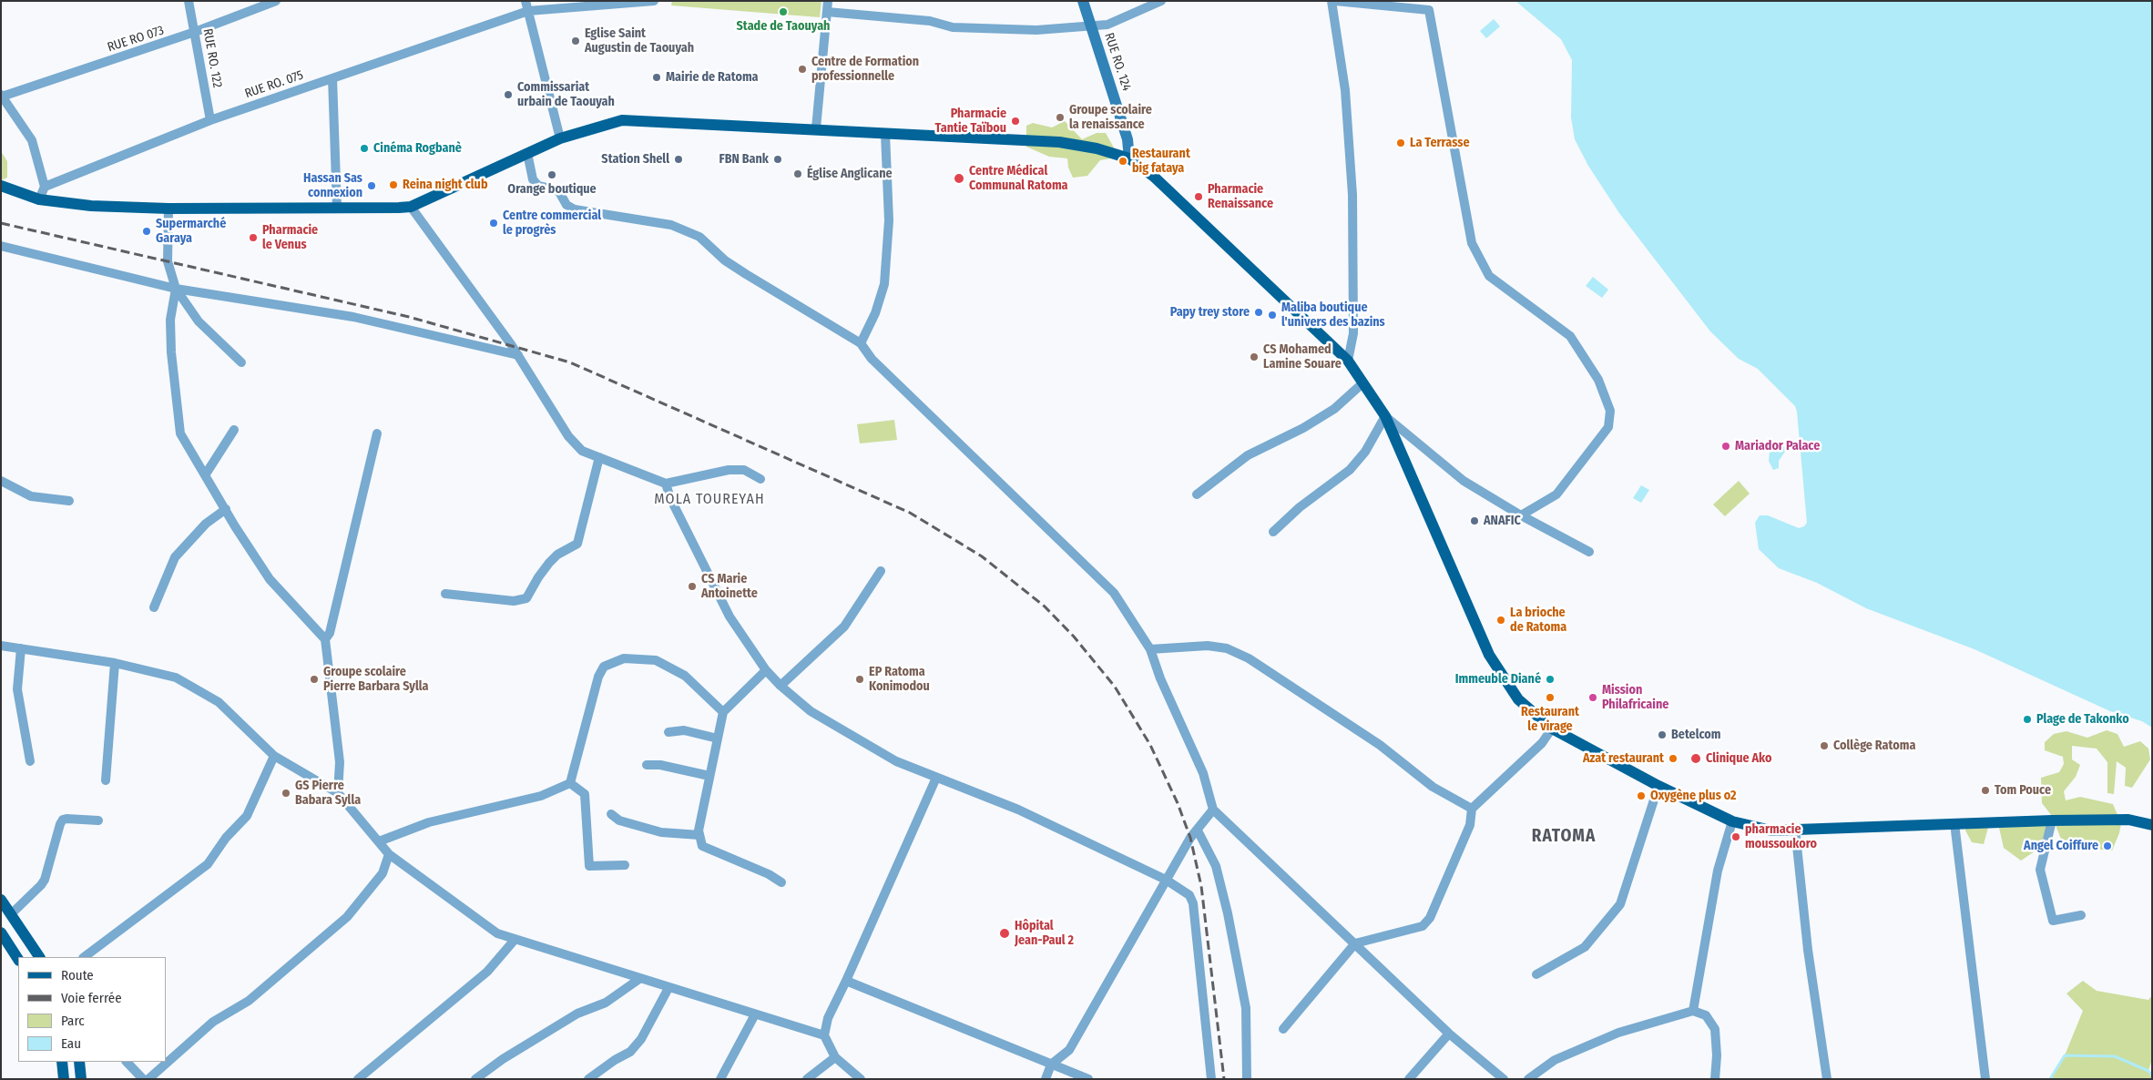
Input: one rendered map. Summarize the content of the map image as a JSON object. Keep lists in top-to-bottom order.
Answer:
{
  "streets": {
    "street": [
      "RUE RO 073",
      "RUE RO. 122",
      "RUE RO. 124",
      "RUE RO. 075"
    ]
  },
  "crossings": [
    ["RUE RO 073", "RUE RO. 122"],
    ["RUE RO. 122", "RUE RO. 075"]
  ],
  "districts": ["MOLA TOUREYAH", "RATOMA"],
  "places": [
    "Stade de Taouyah",
    "Eglise Saint Augustin de Taouyah",
    "Centre de Formation professionnelle",
    "Mairie de Ratoma",
    "Commissariat urbain de Taouyah",
    "Groupe scolaire la renaissance",
    "Pharmacie Tantie Taïbou",
    "La Terrasse",
    "Cinéma Rogbanè",
    "Station Shell",
    "FBN Bank",
    "Restaurant big fataya",
    "Église Anglicane",
    "Orange boutique",
    "Centre Médical Communal Ratoma",
    "Reina night club",
    "Hassan Sas connexion",
    "Pharmacie Renaissance",
    "Centre commercial le progrès",
    "Supermarché Garaya",
    "Pharmacie le Venus",
    "Papy trey store",
    "Maliba boutique l'univers des bazins",
    "CS Mohamed Lamine Souare",
    "Mariador Palace",
    "ANAFIC",
    "CS Marie Antoinette",
    "La brioche de Ratoma",
    "Groupe scolaire Pierre Barbara Sylla",
    "EP Ratoma Konimodou",
    "Immeuble Diané",
    "Restaurant le virage",
    "Mission Philafricaine",
    "Plage de Takonko",
    "Betelcom",
    "Collège Ratoma",
    "Azat restaurant",
    "Clinique Ako",
    "Tom Pouce",
    "GS Pierre Babara Sylla",
    "Oxygène plus o2",
    "pharmacie moussoukoro",
    "Angel Coiffure",
    "Hôpital Jean-Paul 2"
  ],
  "legend": [
    "Route",
    "Voie ferrée",
    "Parc",
    "Eau"
  ]
}
